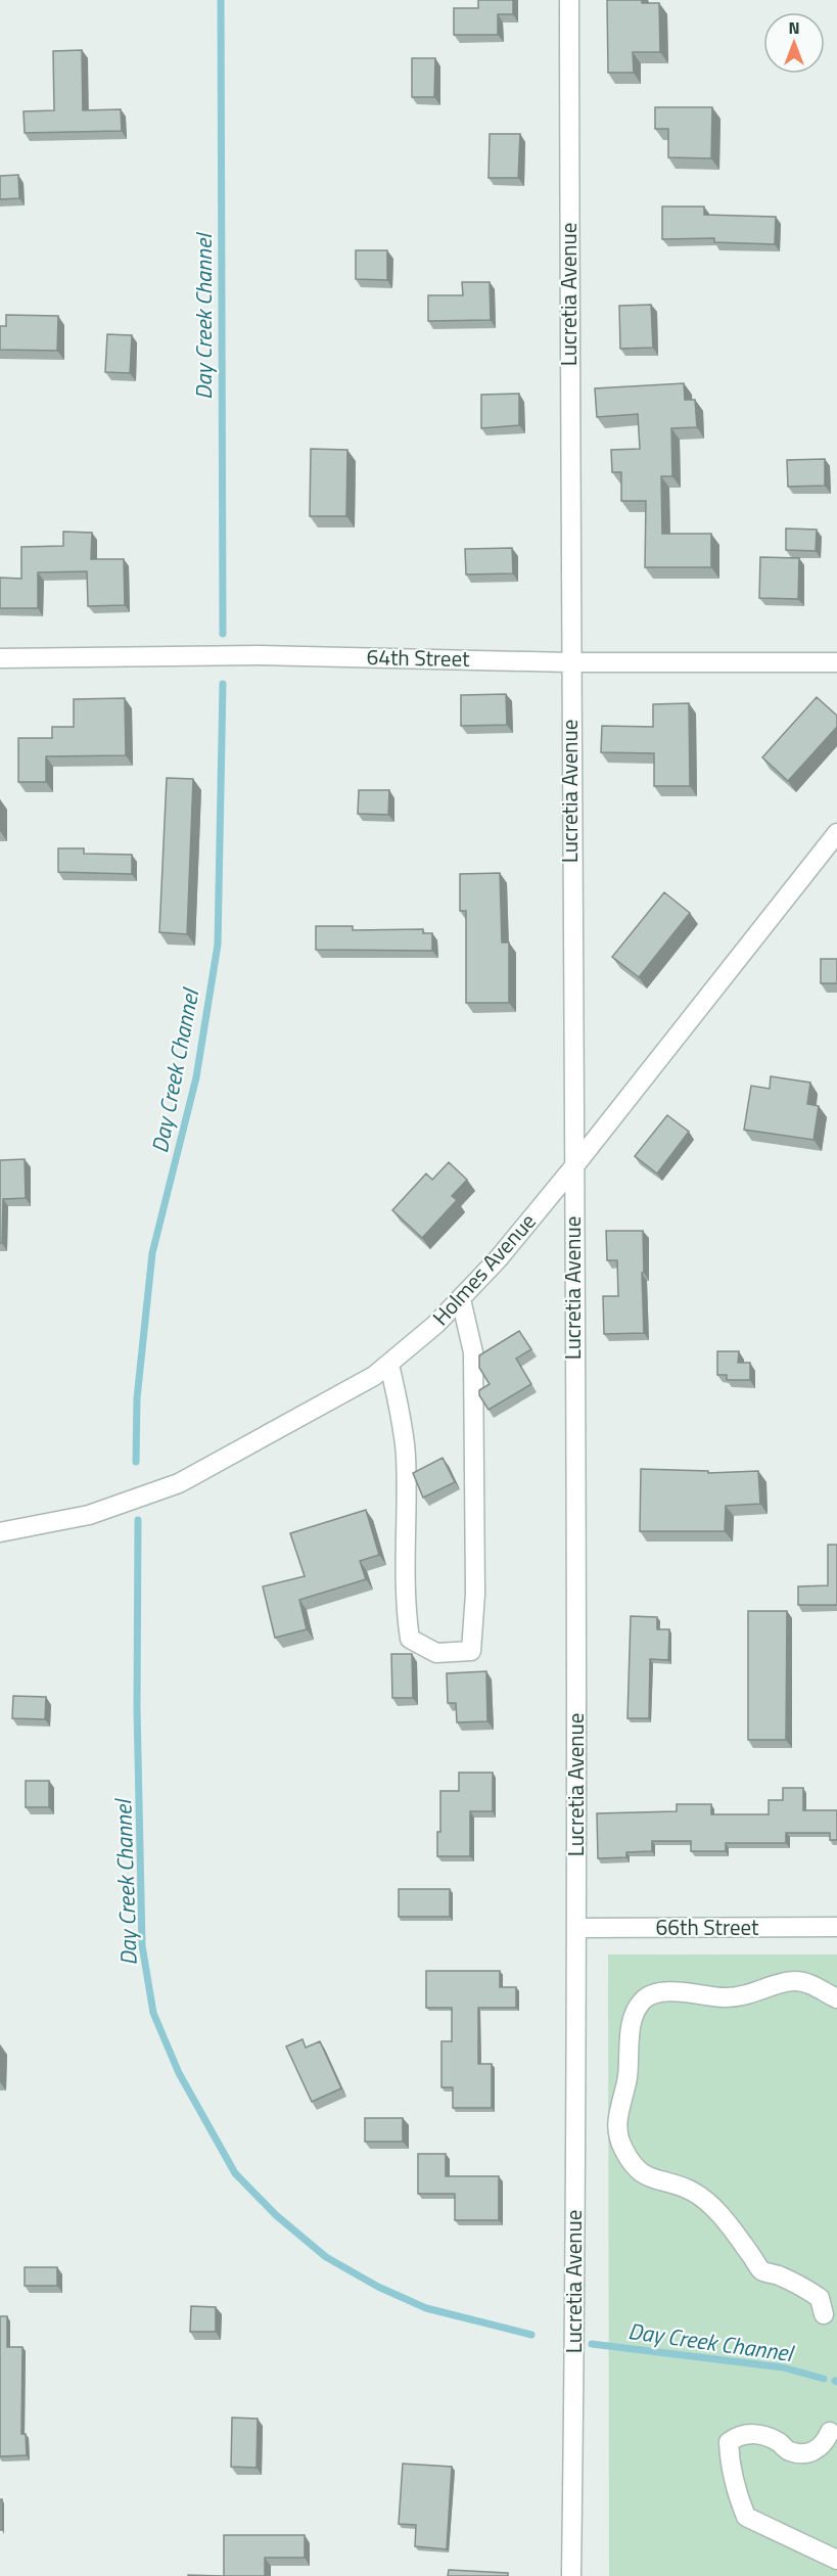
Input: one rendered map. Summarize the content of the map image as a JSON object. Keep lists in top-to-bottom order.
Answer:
{
  "streets": {
    "street": [
      "Lucretia Avenue",
      "64th Street",
      "Holmes Avenue",
      "66th Street"
    ]
  },
  "crossings": [
    ["Lucretia Avenue", "64th Street"],
    ["Lucretia Avenue", "Holmes Avenue"],
    ["Lucretia Avenue", "66th Street"]
  ],
  "water": ["Day Creek Channel"],
  "north": "top"
}
